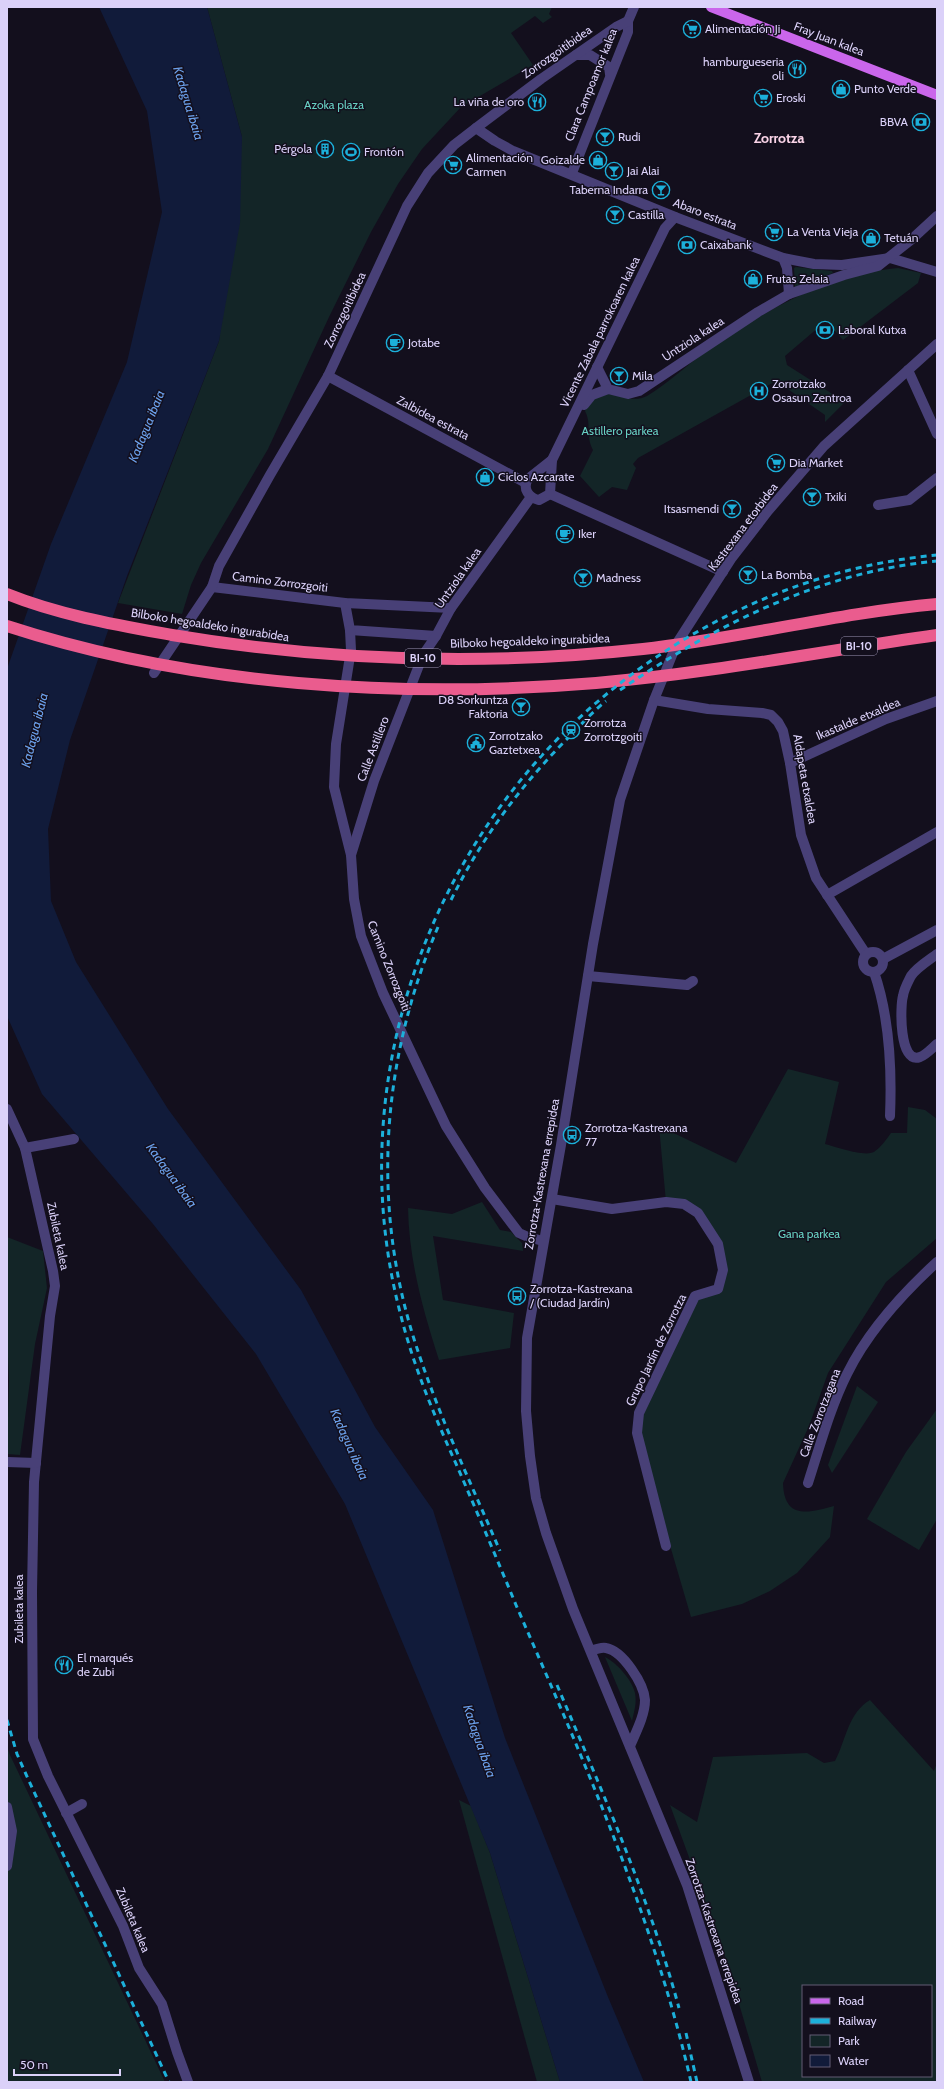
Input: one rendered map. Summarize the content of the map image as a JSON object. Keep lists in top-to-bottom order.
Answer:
{
  "streets": {
    "highway": ["Bilboko hegoaldeko ingurabidea", "BI-10"],
    "main road": ["Fray Juan kalea"],
    "street": [
      "Zorrozgoitibidea",
      "Clara Campoamor kalea",
      "Abaro estrata",
      "Vicente Zabala parrokoaren kalea",
      "Untziola kalea",
      "Zalbidea estrata",
      "Kastrexana etorbidea",
      "Camino Zorrozgoiti",
      "Ikastalde etxaldea",
      "Calle Astillero",
      "Aldapeta etxaldea",
      "Zorrotza-Kastrexana errepidea",
      "Zubileta kalea",
      "Grupo Jardín de Zorrotza",
      "Calle Zorrotzagana"
    ]
  },
  "crossings": [
    ["Zorrozgoitibidea", "Clara Campoamor kalea"],
    ["Zorrozgoitibidea", "Abaro estrata"],
    ["Zorrozgoitibidea", "Zalbidea estrata"],
    ["Zorrozgoitibidea", "Camino Zorrozgoiti"],
    ["Clara Campoamor kalea", "Abaro estrata"],
    ["Abaro estrata", "Vicente Zabala parrokoaren kalea"],
    ["Abaro estrata", "Untziola kalea"],
    ["Untziola kalea", "Camino Zorrozgoiti"],
    ["Untziola kalea", "Calle Astillero"],
    ["Kastrexana etorbidea", "Aldapeta etxaldea"],
    ["Kastrexana etorbidea", "Zorrotza-Kastrexana errepidea"],
    ["Camino Zorrozgoiti", "Calle Astillero"],
    ["Camino Zorrozgoiti", "Zorrotza-Kastrexana errepidea"],
    ["Ikastalde etxaldea", "Aldapeta etxaldea"],
    ["Aldapeta etxaldea", "Zorrotza-Kastrexana errepidea"],
    ["Zorrotza-Kastrexana errepidea", "Grupo Jardín de Zorrotza"]
  ],
  "districts": ["Zorrotza"],
  "water": ["Kadagua ibaia"],
  "parks": ["Azoka plaza", "Astillero parkea", "Gana parkea"],
  "places": {
    "supermarket": [
      "Alimentación Ji",
      "Eroski",
      "Alimentación Carmen",
      "La Venta Vieja",
      "Dia Market"
    ],
    "restaurant": ["hamburgueseria oli", "La viña de oro", "El marqués de Zubi"],
    "shop": [
      "Punto Verde",
      "Goizalde",
      "Tetuán",
      "Frutas Zelaia",
      "Ciclos Azcarate"
    ],
    "bank": ["BBVA", "Caixabank", "Laboral Kutxa"],
    "bar": [
      "Rudi",
      "Jai Alai",
      "Taberna Indarra",
      "Castilla",
      "Mila",
      "Txiki",
      "Itsasmendi",
      "La Bomba",
      "Madness",
      "D8 Sorkuntza Faktoria"
    ],
    "building": ["Pérgola"],
    "sports": ["Frontón"],
    "cafe": ["Jotabe", "Iker"],
    "hospital": ["Zorrotzako Osasun Zentroa"],
    "station": ["Zorrotza Zorrotzgoiti"],
    "public building": ["Zorrotzako Gaztetxea"],
    "bus stop": ["Zorrotza-Kastrexana 77", "Zorrotza-Kastrexana / (Ciudad Jardín)"]
  },
  "legend": [
    "Road",
    "Railway",
    "Park",
    "Water"
  ],
  "scale_bar": "50 m"
}
